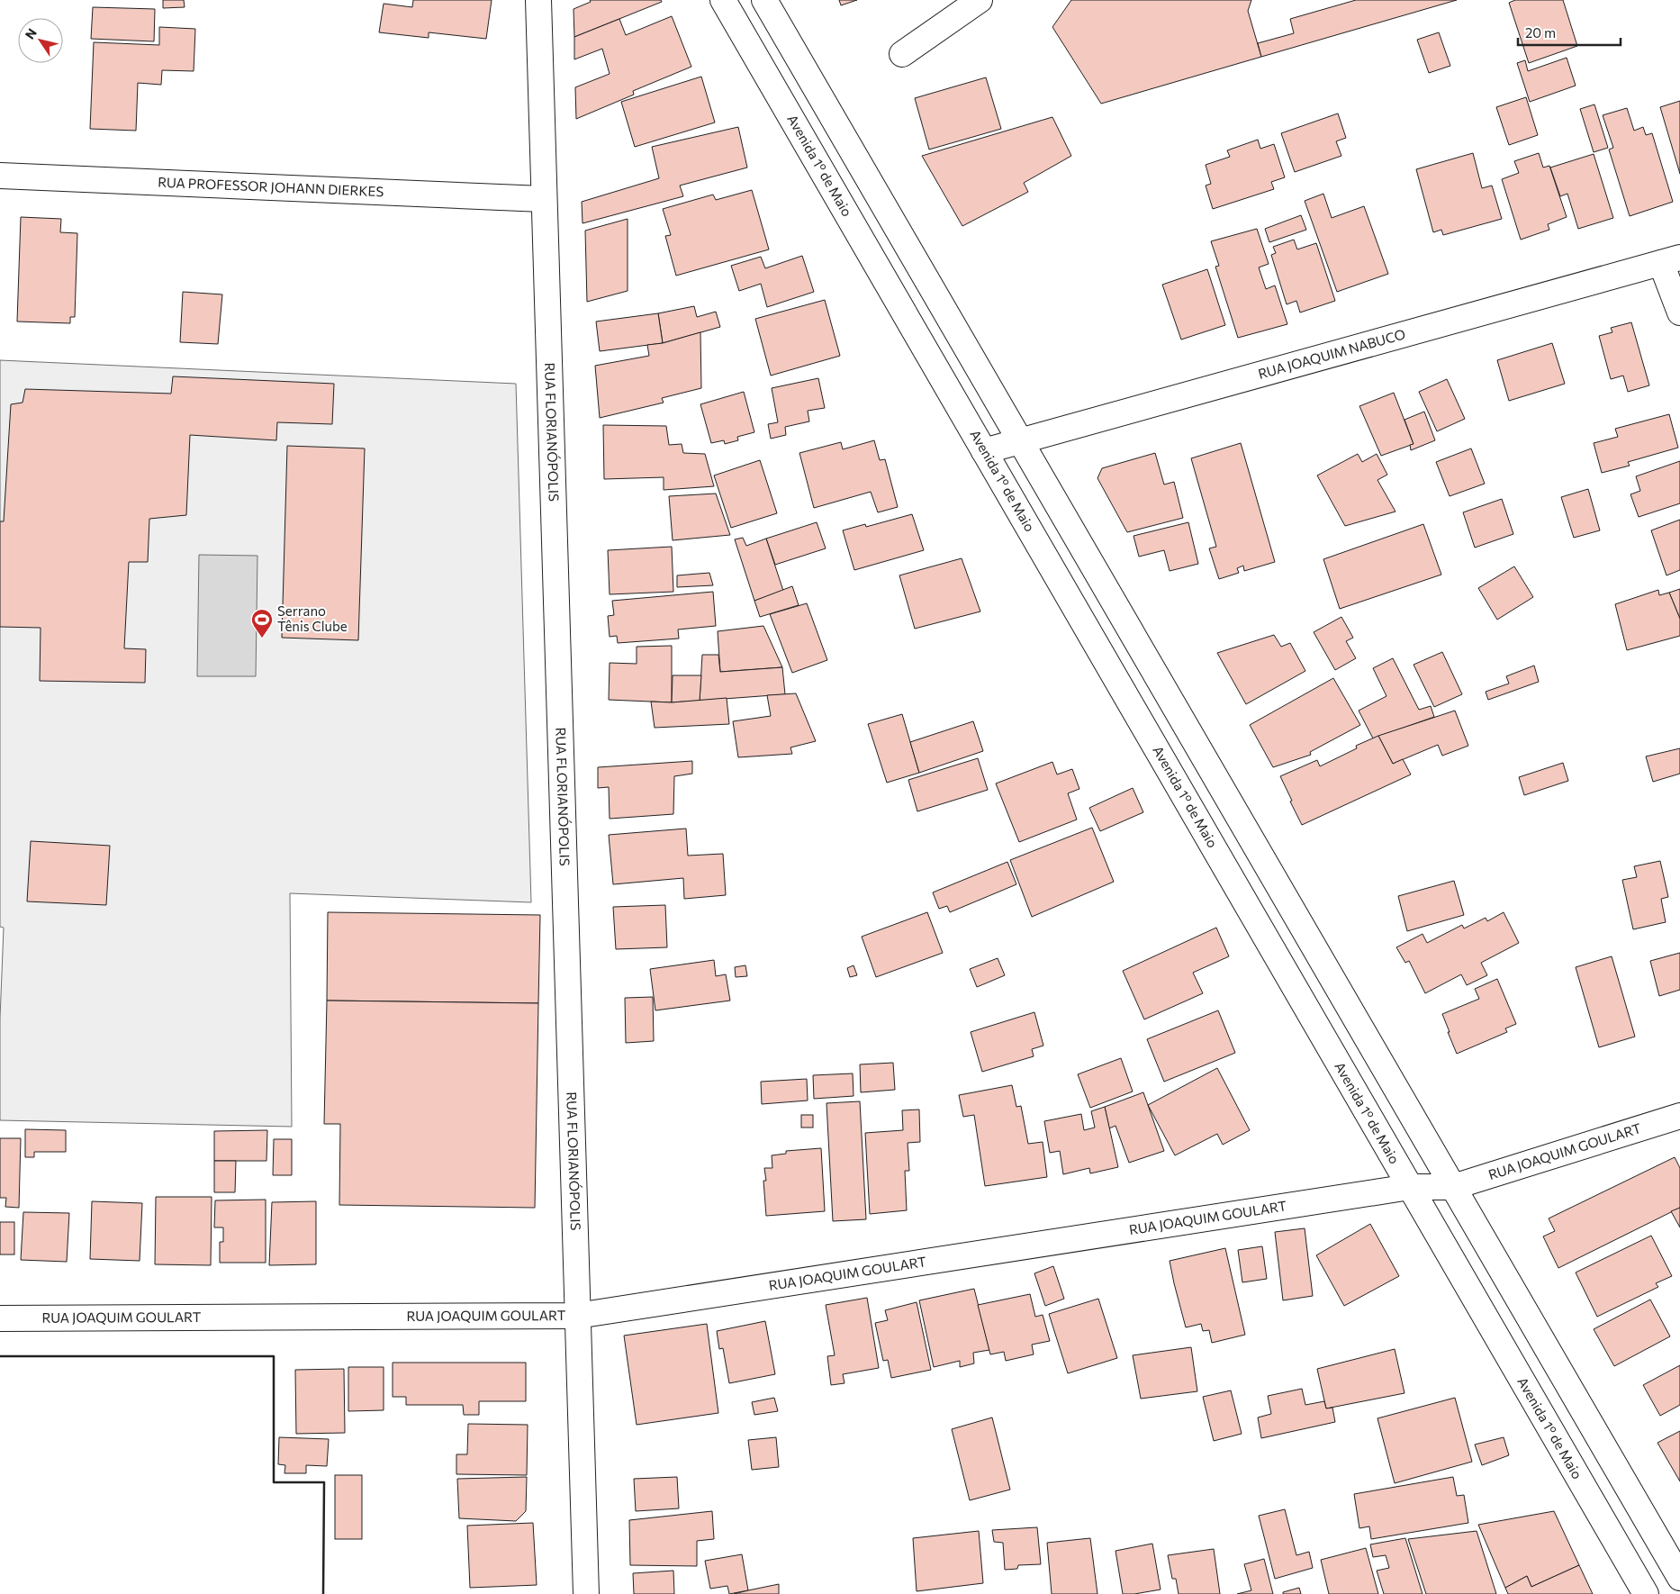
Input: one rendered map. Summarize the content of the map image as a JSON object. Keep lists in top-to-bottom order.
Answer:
{
  "streets": {
    "street": [
      "Avenida 1º de Maio",
      "RUA PROFESSOR JOHANN DIERKES",
      "RUA JOAQUIM NABUCO",
      "RUA FLORIANÓPOLIS",
      "RUA JOAQUIM GOULART"
    ]
  },
  "crossings": [
    ["Avenida 1º de Maio", "RUA JOAQUIM NABUCO"],
    ["Avenida 1º de Maio", "RUA JOAQUIM GOULART"],
    ["RUA PROFESSOR JOHANN DIERKES", "RUA FLORIANÓPOLIS"],
    ["RUA FLORIANÓPOLIS", "RUA JOAQUIM GOULART"]
  ],
  "places": {
    "sports": ["Serrano Tênis Clube"]
  },
  "scale_bar": "20 m",
  "north": "top left"
}
